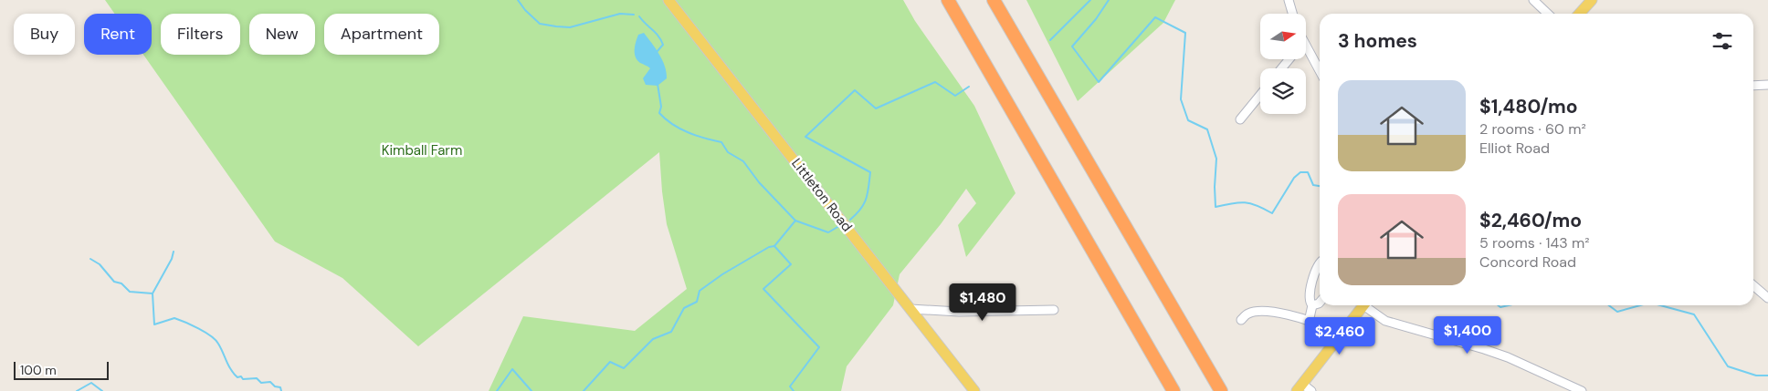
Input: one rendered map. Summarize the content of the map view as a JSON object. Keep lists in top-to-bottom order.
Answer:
{
  "streets": {
    "main road": ["Littleton Road"]
  },
  "parks": ["Kimball Farm"],
  "scale_bar": "100 m",
  "north": "right",
  "page": {
    "chip": [
      "Buy",
      "Rent",
      "Filters",
      "New",
      "Apartment"
    ],
    "heading": "3 homes",
    "list": [
      {
        "name": "$1,480/mo",
        "note": "2 rooms · 60 m² · Elliot Road"
      },
      {
        "name": "$2,460/mo",
        "note": "5 rooms · 143 m² · Concord Road"
      }
    ],
    "price": ["$1,480", "$1,400", "$2,460"],
    "scale": "100 m"
  }
}
